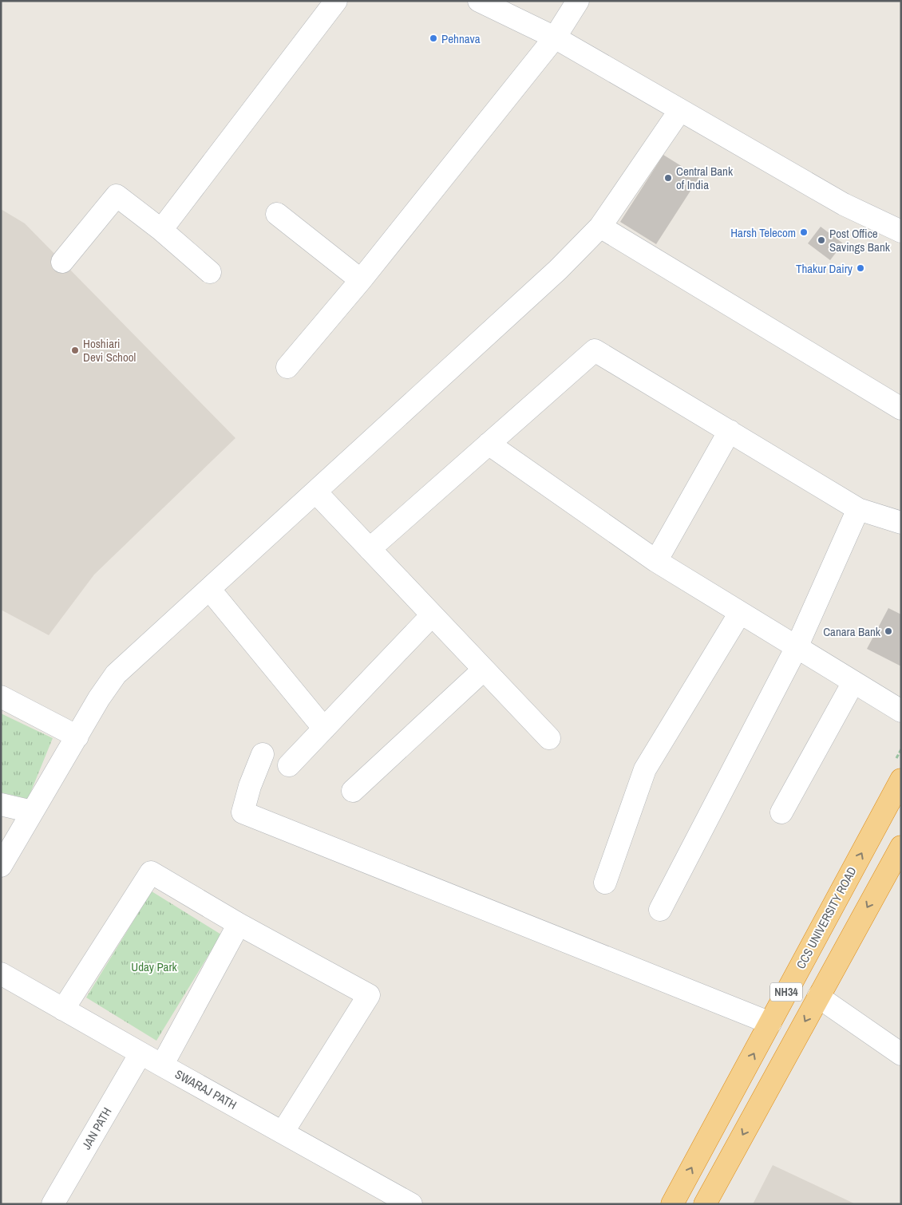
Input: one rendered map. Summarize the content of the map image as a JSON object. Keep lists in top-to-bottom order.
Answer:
{
  "streets": {
    "highway": ["CCS UNIVERSITY ROAD", "NH34"],
    "street": ["SWARAJ PATH", "JAN PATH"]
  },
  "crossings": [
    ["SWARAJ PATH", "JAN PATH"]
  ],
  "parks": ["Uday Park"],
  "places": [
    "Pehnava",
    "Central Bank of India",
    "Harsh Telecom",
    "Post Office Savings Bank",
    "Thakur Dairy",
    "Hoshiari Devi School",
    "Canara Bank"
  ]
}
